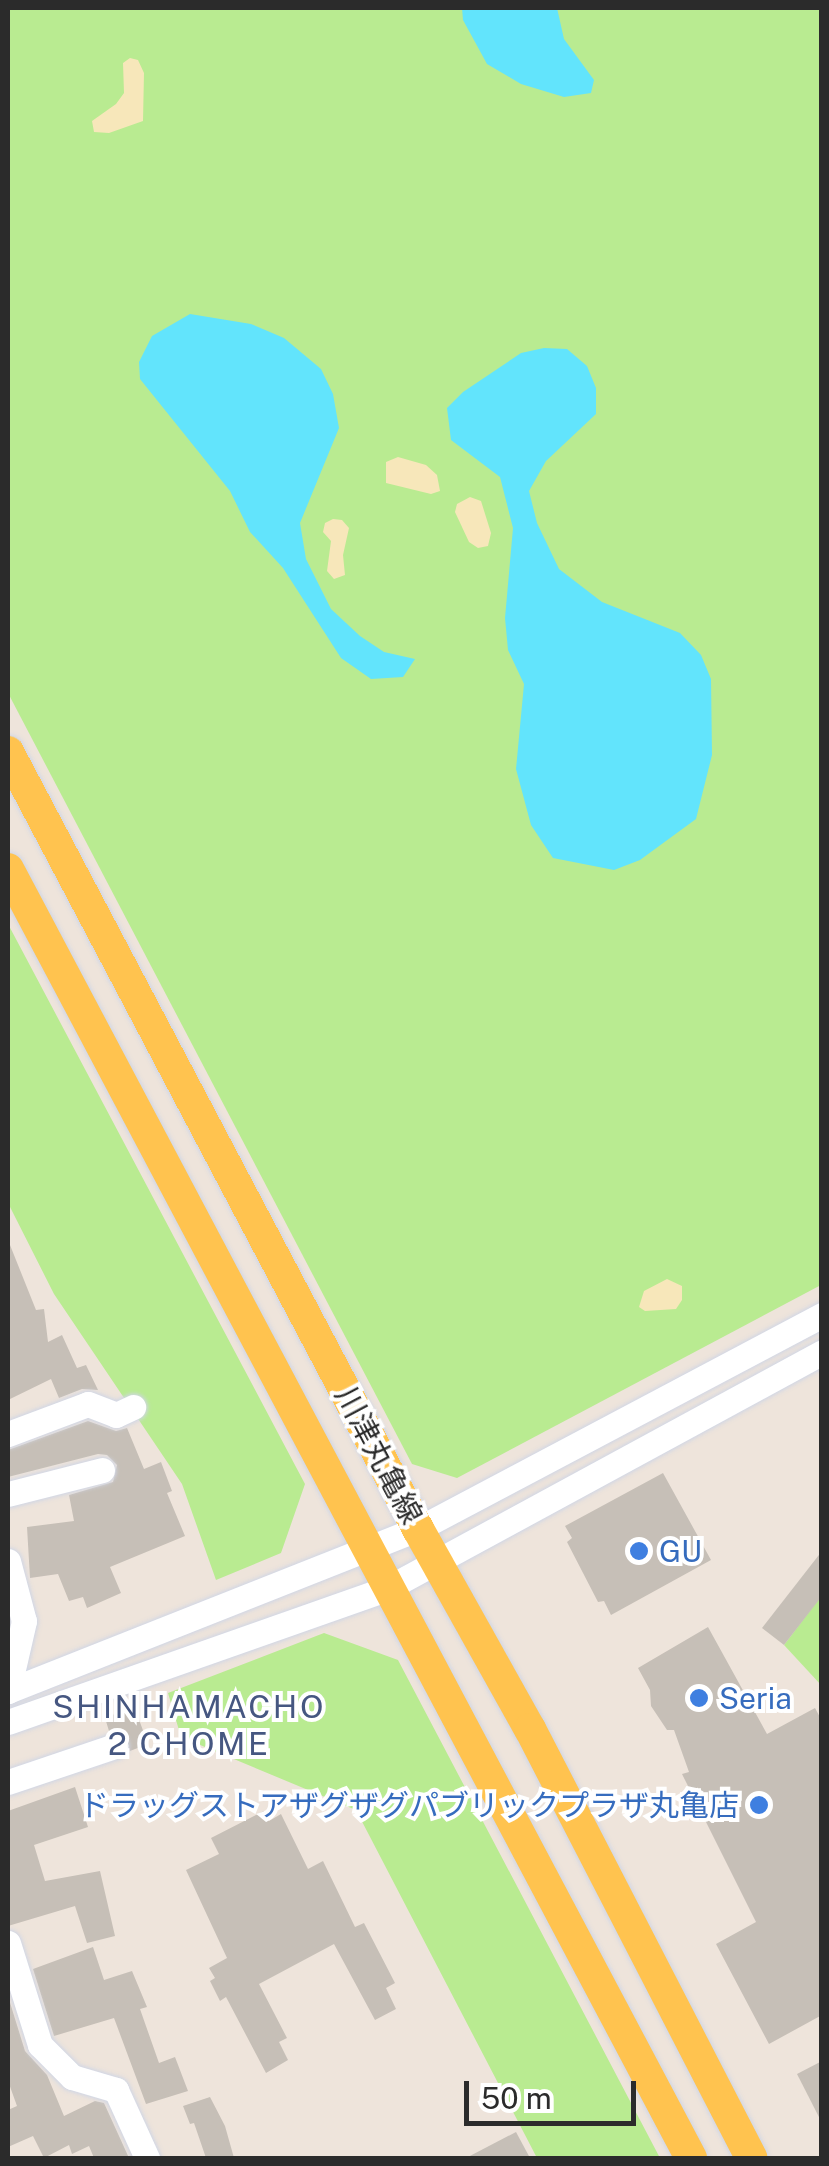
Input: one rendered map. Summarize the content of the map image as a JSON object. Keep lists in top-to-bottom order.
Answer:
{
  "streets": {
    "main road": ["川津丸亀線"]
  },
  "districts": ["SHINHAMACHO 2 CHOME"],
  "places": ["GU", "Seria", "ドラッグストアザグザグパブリックプラザ丸亀店"],
  "scale_bar": "50 m"
}
